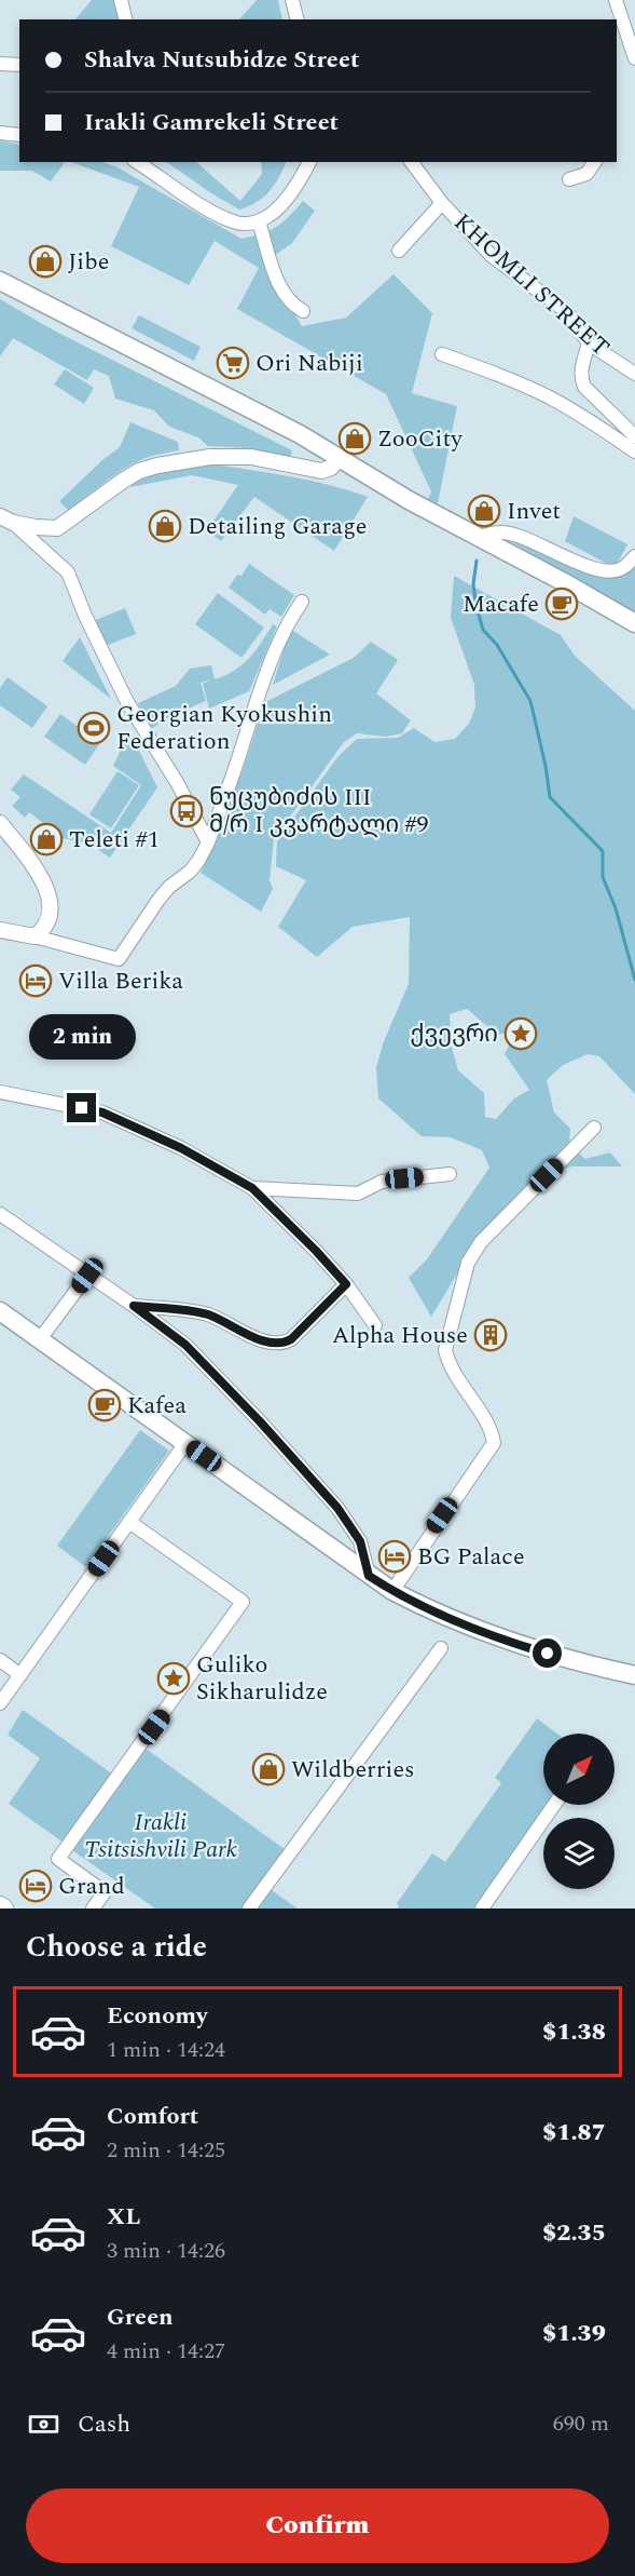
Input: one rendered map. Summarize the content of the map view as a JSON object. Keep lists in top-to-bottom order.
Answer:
{
  "streets": {
    "street": ["KHOMLI STREET"]
  },
  "parks": ["Irakli Tsitsishvili Park"],
  "places": {
    "shop": [
      "Jibe",
      "ZooCity",
      "Invet",
      "Detailing Garage",
      "Teleti #1",
      "Wildberries"
    ],
    "supermarket": ["Ori Nabiji"],
    "cafe": ["Macafe", "Kafea"],
    "sports": ["Georgian Kyokushin Federation"],
    "bus stop": ["ნუცუბიძის III მ/რ I კვარტალი #9"],
    "hotel": ["Villa Berika", "BG Palace", "Grand"],
    "place": ["ქვევრი", "Guliko Sikharulidze"],
    "building": ["Alpha House"]
  },
  "north": "top right",
  "page": {
    "banner": ["Shalva Nutsubidze Street", "Irakli Gamrekeli Street"],
    "bubble": "2 min",
    "heading": "Choose a ride",
    "list": [
      {
        "name": "Economy",
        "note": "1 min · 14:24",
        "value": "$1.38"
      },
      {
        "name": "Comfort",
        "note": "2 min · 14:25",
        "value": "$1.87"
      },
      {
        "name": "XL",
        "note": "3 min · 14:26",
        "value": "$2.35"
      },
      {
        "name": "Green",
        "note": "4 min · 14:27",
        "value": "$1.39"
      }
    ],
    "pay": ["Cash", "690 m"],
    "buttons": "Confirm"
  }
}
